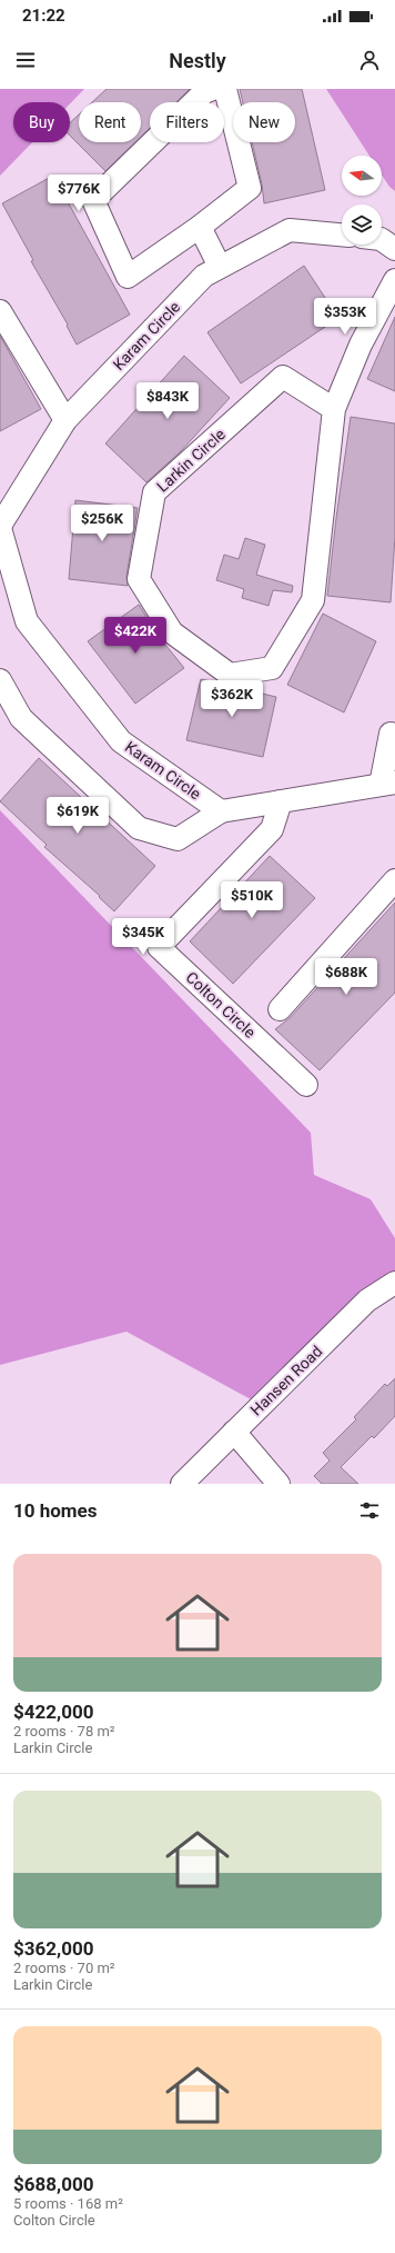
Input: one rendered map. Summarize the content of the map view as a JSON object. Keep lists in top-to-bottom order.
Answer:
{
  "streets": {
    "street": [
      "Karam Circle",
      "Larkin Circle",
      "Colton Circle",
      "Hansen Road"
    ]
  },
  "north": "left",
  "page": {
    "status": "21:22",
    "header": "Nestly",
    "chip": [
      "Buy",
      "Rent",
      "Filters",
      "New"
    ],
    "price": [
      "$776K",
      "$353K",
      "$843K",
      "$256K",
      "$422K",
      "$362K",
      "$619K",
      "$510K",
      "$345K",
      "$688K"
    ],
    "heading": "10 homes",
    "list": [
      {
        "name": "$422,000",
        "note": "2 rooms · 78 m² · Larkin Circle"
      },
      {
        "name": "$362,000",
        "note": "2 rooms · 70 m² · Larkin Circle"
      },
      {
        "name": "$688,000",
        "note": "5 rooms · 168 m² · Colton Circle"
      }
    ]
  }
}
